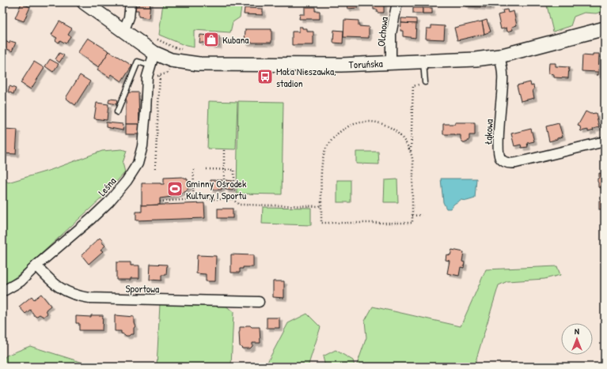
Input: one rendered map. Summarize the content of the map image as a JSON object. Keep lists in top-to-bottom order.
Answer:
{
  "streets": {
    "main road": ["Toruńska"],
    "street": [
      "Olchowa",
      "Łąkowa",
      "Leśna",
      "Sportowa"
    ]
  },
  "crossings": [
    ["Olchowa", "Toruńska"],
    ["Toruńska", "Łąkowa"],
    ["Toruńska", "Leśna"],
    ["Leśna", "Sportowa"]
  ],
  "places": {
    "shop": ["Kubana"],
    "bus stop": ["Mała Nieszawka, stadion"],
    "sports": ["Gminny Ośrodek Kultury I Sportu"]
  },
  "north": "top"
}
